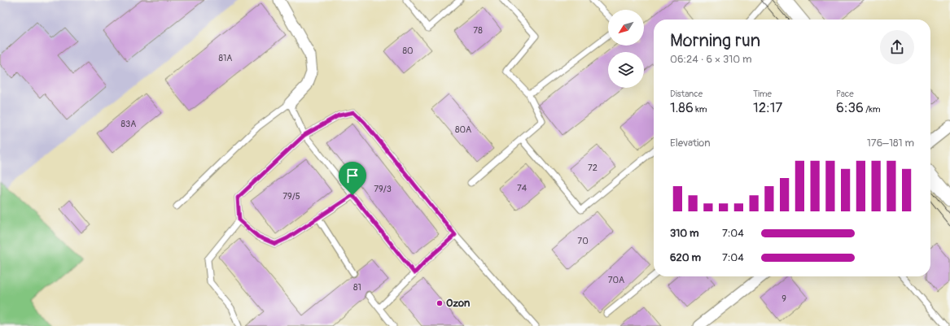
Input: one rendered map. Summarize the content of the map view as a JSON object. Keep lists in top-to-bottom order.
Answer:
{
  "places": ["Ozon"],
  "house_numbers": [
    "78",
    "80",
    "81А",
    "83А",
    "80А",
    "72",
    "74",
    "79/3",
    "79/5",
    "70",
    "70А",
    "81",
    "9"
  ],
  "north": "bottom left",
  "page": {
    "heading": ["Morning run", "06:24 · 6 × 310 m"],
    "stats": [
      ["Distance", "1.86 km"],
      ["Time", "12:17"],
      ["Pace", "6:36 /km"]
    ],
    "chart": ["Elevation", "176–181 m"],
    "list": [
      {
        "name": "310 m",
        "note": "7:04"
      },
      {
        "name": "620 m",
        "note": "7:04"
      }
    ]
  }
}
